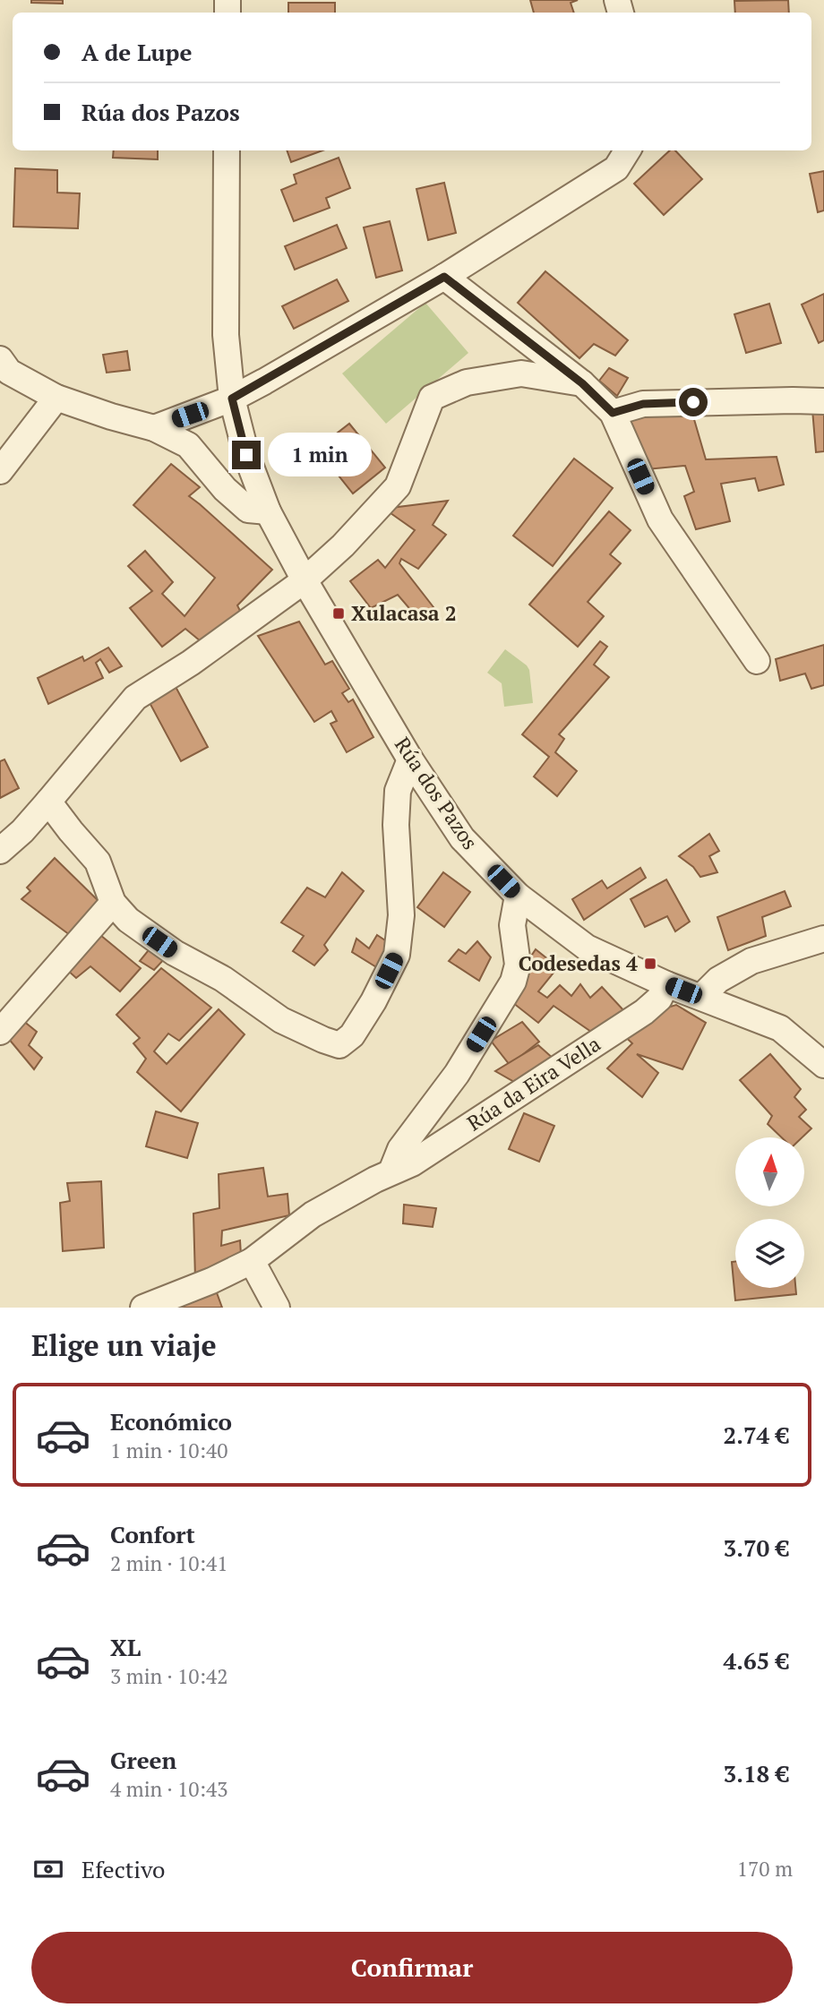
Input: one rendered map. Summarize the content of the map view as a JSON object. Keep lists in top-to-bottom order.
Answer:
{
  "streets": {
    "street": ["Rúa dos Pazos", "Rúa da Eira Vella"]
  },
  "crossings": [
    ["Rúa dos Pazos", "Rúa da Eira Vella"]
  ],
  "places": {
    "transit": ["Xulacasa 2", "Codesedas 4"]
  },
  "north": "top",
  "page": {
    "banner": ["A de Lupe", "Rúa dos Pazos"],
    "bubble": "1 min",
    "heading": "Elige un viaje",
    "list": [
      {
        "name": "Económico",
        "note": "1 min · 10:40",
        "value": "2.74 €"
      },
      {
        "name": "Confort",
        "note": "2 min · 10:41",
        "value": "3.70 €"
      },
      {
        "name": "XL",
        "note": "3 min · 10:42",
        "value": "4.65 €"
      },
      {
        "name": "Green",
        "note": "4 min · 10:43",
        "value": "3.18 €"
      }
    ],
    "pay": ["Efectivo", "170 m"],
    "buttons": "Confirmar"
  }
}
